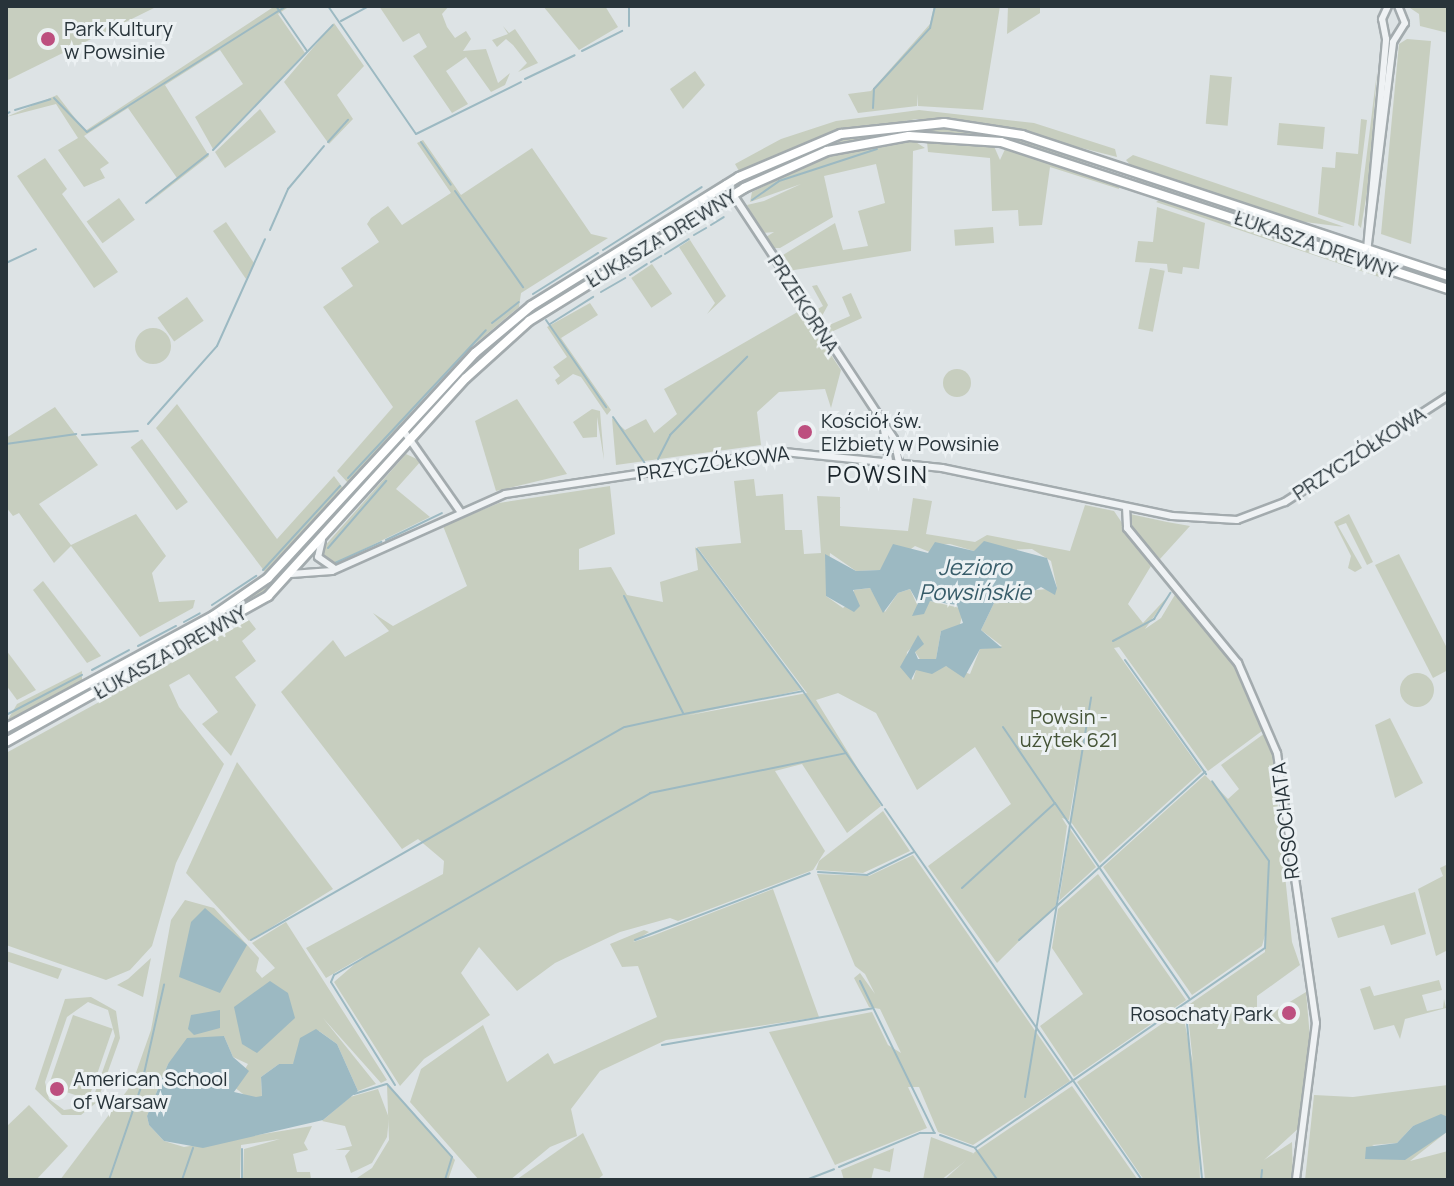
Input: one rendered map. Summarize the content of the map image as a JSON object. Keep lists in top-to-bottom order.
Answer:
{
  "streets": {
    "main road": ["ŁUKASZA DREWNY"],
    "street": ["PRZEKORNA", "PRZYCZÓŁKOWA", "ROSOCHATA"]
  },
  "crossings": [
    ["ŁUKASZA DREWNY", "PRZEKORNA"],
    ["ŁUKASZA DREWNY", "PRZYCZÓŁKOWA"],
    ["PRZEKORNA", "PRZYCZÓŁKOWA"],
    ["PRZYCZÓŁKOWA", "ROSOCHATA"]
  ],
  "districts": ["POWSIN"],
  "water": ["Jezioro Powsińskie"],
  "parks": ["Powsin - użytek 621"],
  "places": [
    "Park Kultury w Powsinie",
    "Kościół św. Elżbiety w Powsinie",
    "Rosochaty Park",
    "American School of Warsaw"
  ]
}
